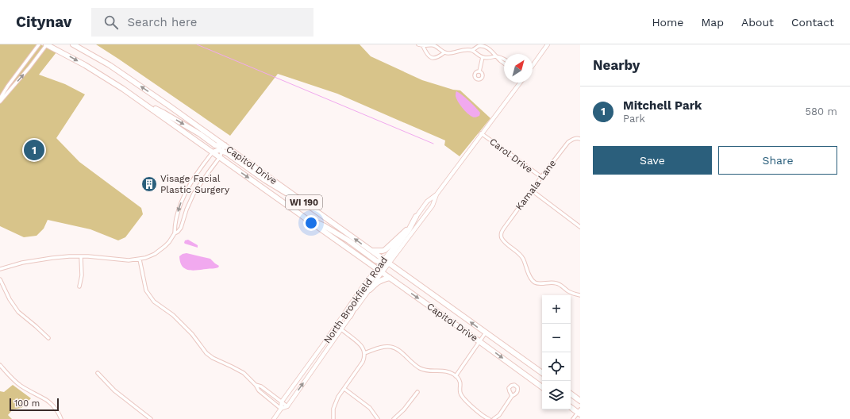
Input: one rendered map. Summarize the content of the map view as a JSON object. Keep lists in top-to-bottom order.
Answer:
{
  "streets": {
    "main road": ["Capitol Drive", "WI 190"],
    "street": ["Carol Drive", "Kamala Lane", "North Brookfield Road"]
  },
  "crossings": [
    ["Carol Drive", "Kamala Lane"],
    ["Carol Drive", "North Brookfield Road"],
    ["Capitol Drive", "WI 190"],
    ["Capitol Drive", "North Brookfield Road"]
  ],
  "places": {
    "building": ["Visage Facial Plastic Surgery"]
  },
  "scale_bar": "100 m",
  "north": "top right",
  "page": {
    "header": "Citynav",
    "search": "Search here",
    "nav": [
      "Home",
      "Map",
      "About",
      "Contact"
    ],
    "heading": "Nearby",
    "list": [
      {
        "mark": "1",
        "name": "Mitchell Park",
        "note": "Park",
        "value": "580 m"
      }
    ],
    "buttons": ["Save", "Share"],
    "pins": "1",
    "map_buttons": ["+", "−"],
    "scale": "100 m"
  }
}
